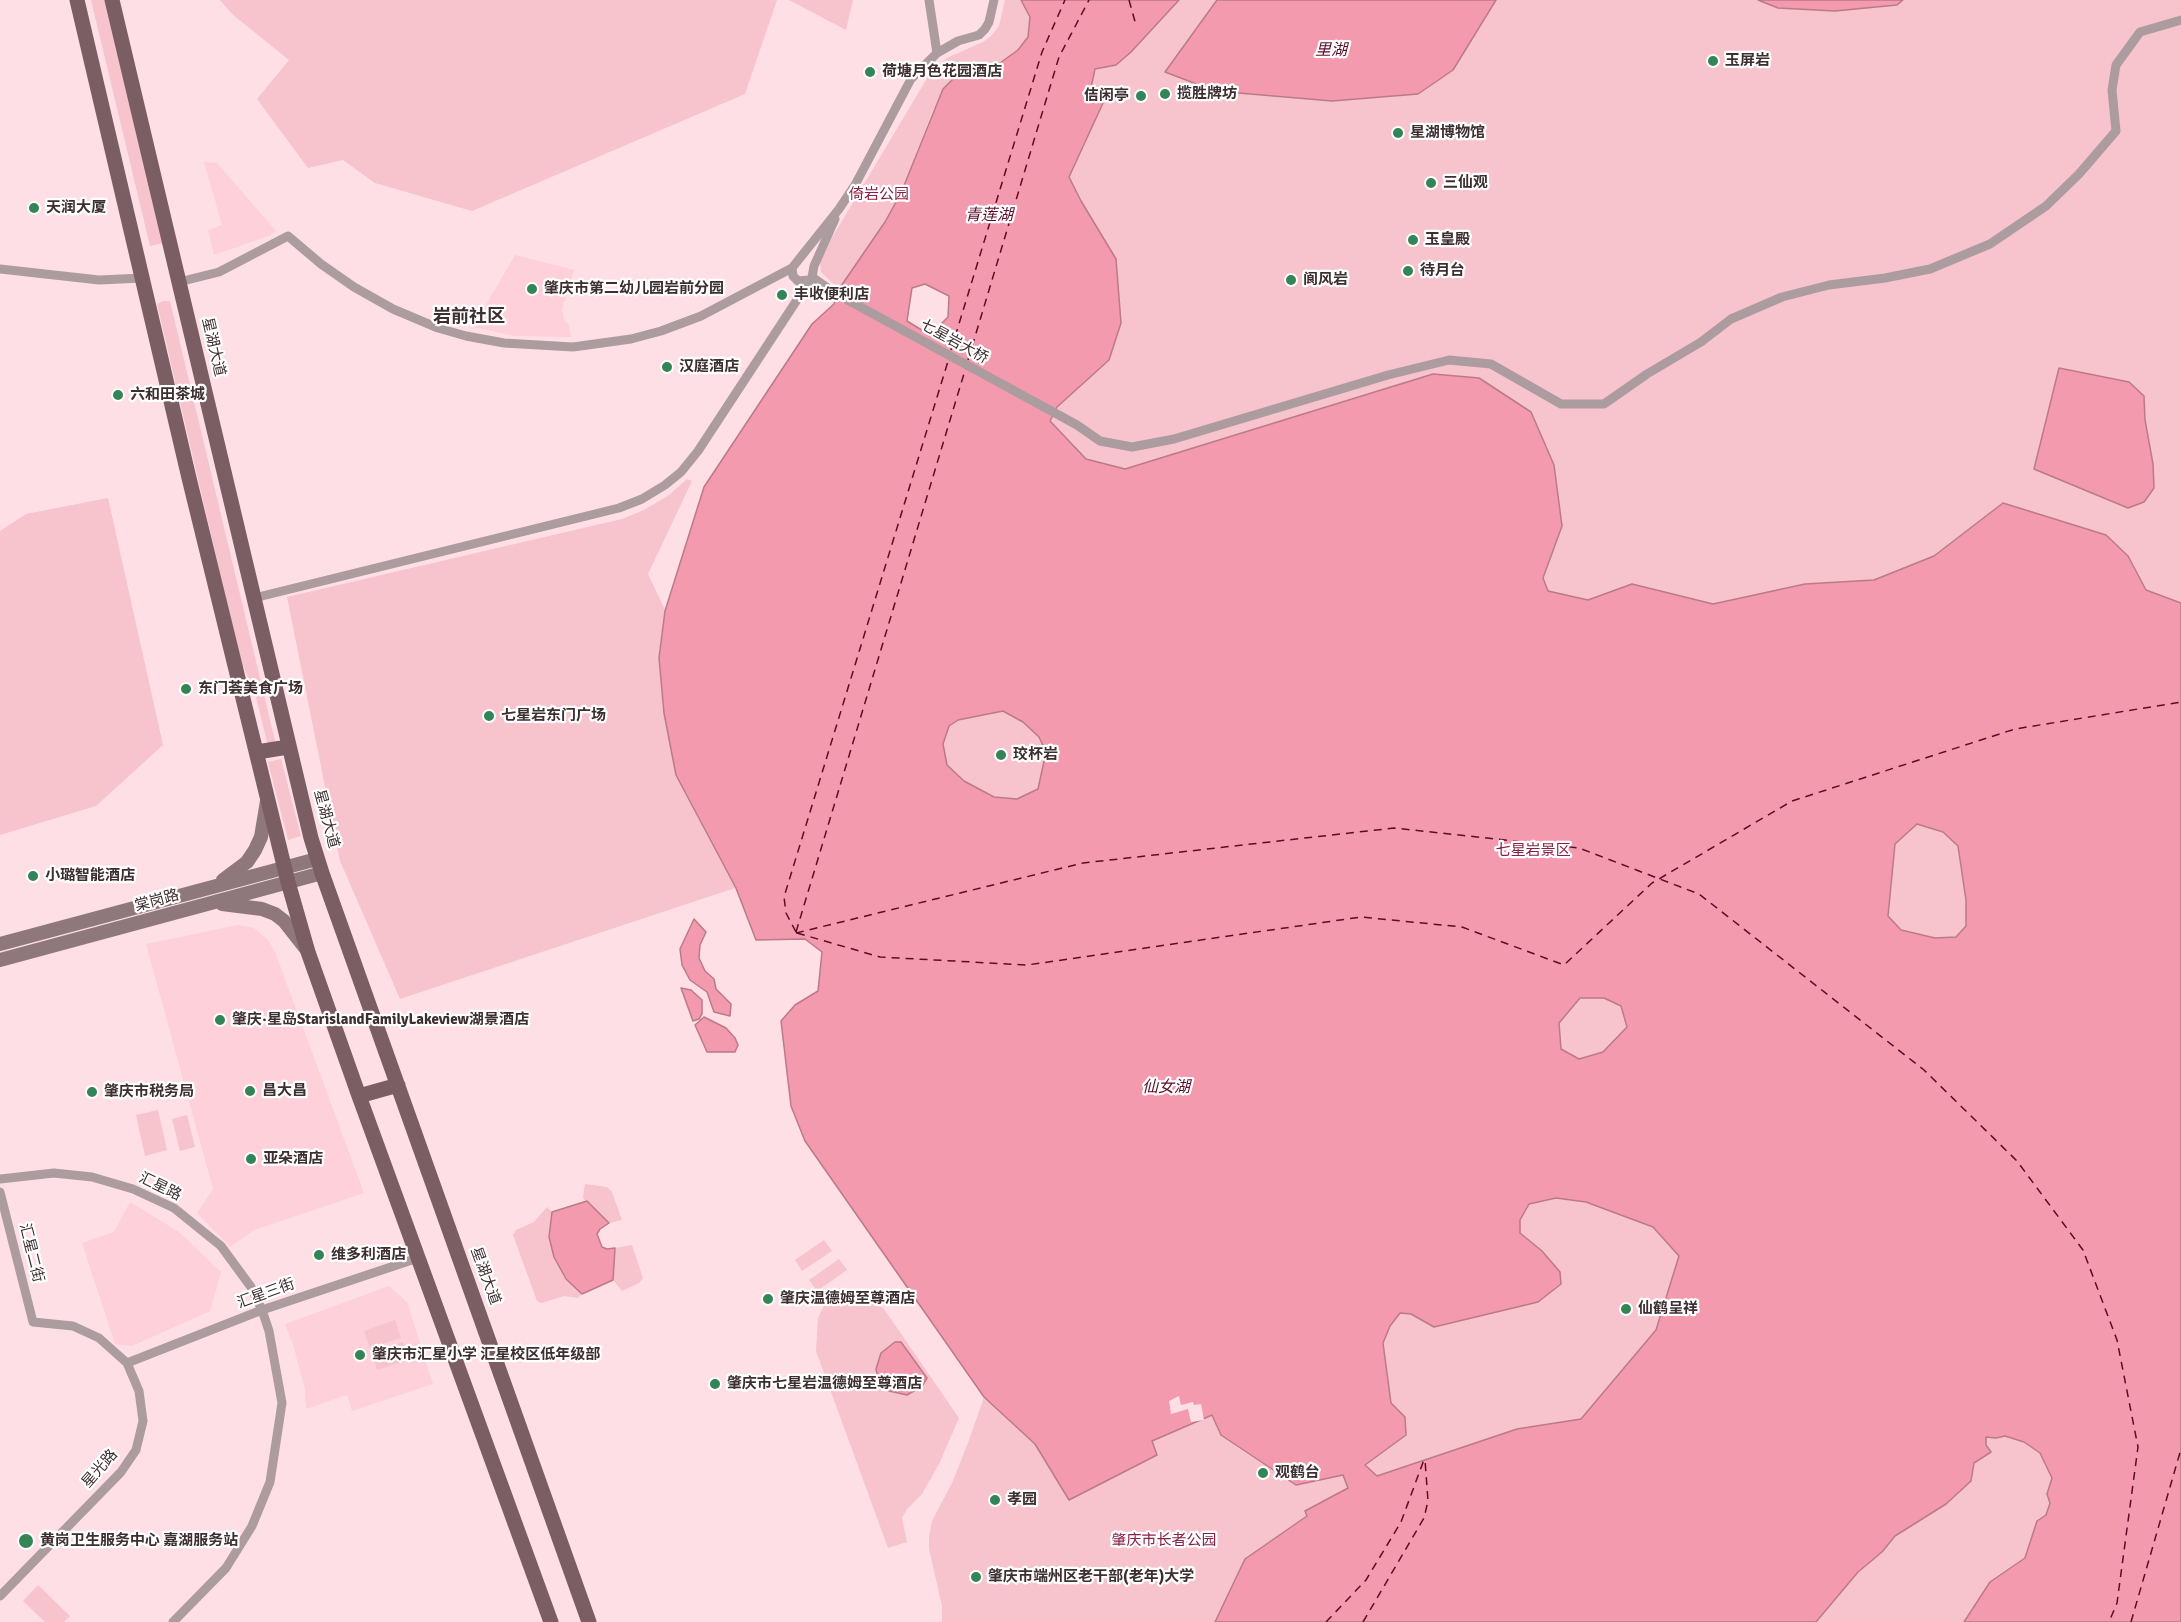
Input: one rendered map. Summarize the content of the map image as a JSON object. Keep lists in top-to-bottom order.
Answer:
{
  "streets": {
    "main road": ["星湖大道", "棠岗路"],
    "street": [
      "七星岩大桥",
      "汇星路",
      "汇星二街",
      "汇星三街",
      "星光路"
    ]
  },
  "crossings": [
    ["星湖大道", "棠岗路"],
    ["汇星路", "汇星三街"],
    ["汇星二街", "星光路"],
    ["汇星三街", "星光路"]
  ],
  "districts": ["岩前社区"],
  "water": ["里湖", "青莲湖", "仙女湖"],
  "parks": ["倚岩公园", "七星岩景区", "肇庆市长者公园"],
  "places": [
    "玉屏岩",
    "荷塘月色花园酒店",
    "揽胜牌坊",
    "佶闲亭",
    "星湖博物馆",
    "三仙观",
    "天润大厦",
    "玉皇殿",
    "待月台",
    "阆风岩",
    "肇庆市第二幼儿园岩前分园",
    "丰收便利店",
    "汉庭酒店",
    "六和田茶城",
    "东门荟美食广场",
    "七星岩东门广场",
    "珓杯岩",
    "小璐智能酒店",
    "肇庆·星岛StarislandFamilyLakeview湖景酒店",
    "昌大昌",
    "肇庆市税务局",
    "亚朵酒店",
    "维多利酒店",
    "肇庆温德姆至尊酒店",
    "仙鹤呈祥",
    "肇庆市汇星小学 汇星校区低年级部",
    "肇庆市七星岩温德姆至尊酒店",
    "观鹤台",
    "孝园",
    "黄岗卫生服务中心 嘉湖服务站",
    "肇庆市端州区老干部(老年)大学"
  ]
}
